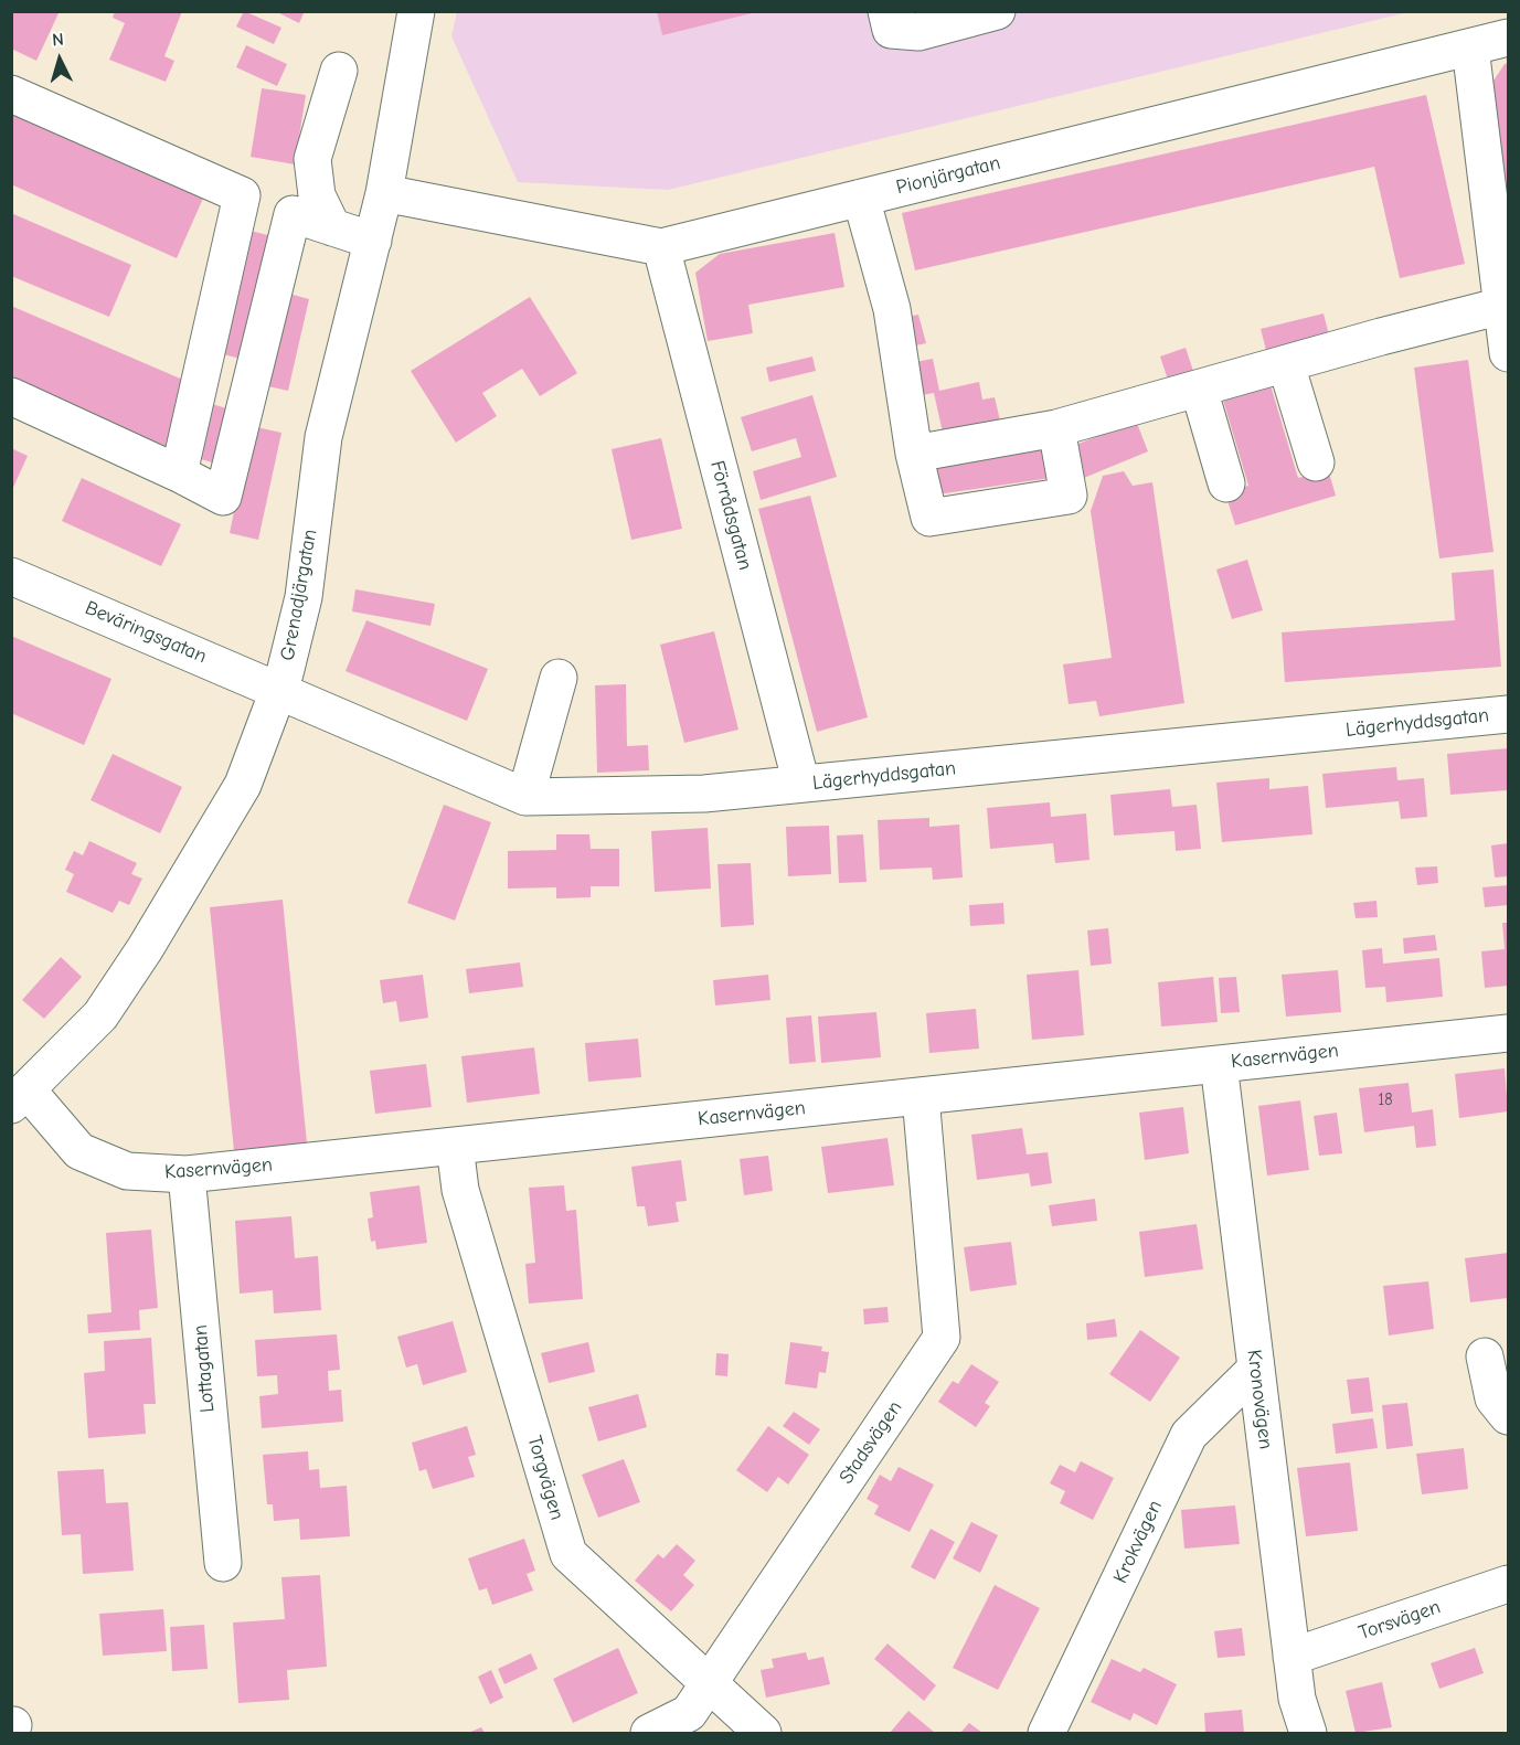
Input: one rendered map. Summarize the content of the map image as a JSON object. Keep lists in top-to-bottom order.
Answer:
{
  "streets": {
    "street": [
      "Pionjärgatan",
      "Förrådsgatan",
      "Grenadjärgatan",
      "Beväringsgatan",
      "Lägerhyddsgatan",
      "Kasernvägen",
      "Lottagatan",
      "Kronovägen",
      "Stadsvägen",
      "Torgvägen",
      "Krokvägen",
      "Torsvägen"
    ]
  },
  "crossings": [
    ["Pionjärgatan", "Förrådsgatan"],
    ["Pionjärgatan", "Grenadjärgatan"],
    ["Förrådsgatan", "Lägerhyddsgatan"],
    ["Grenadjärgatan", "Beväringsgatan"],
    ["Grenadjärgatan", "Lägerhyddsgatan"],
    ["Grenadjärgatan", "Kasernvägen"],
    ["Beväringsgatan", "Lägerhyddsgatan"],
    ["Kasernvägen", "Lottagatan"],
    ["Kasernvägen", "Kronovägen"],
    ["Kasernvägen", "Stadsvägen"],
    ["Kasernvägen", "Torgvägen"],
    ["Kronovägen", "Krokvägen"],
    ["Kronovägen", "Torsvägen"],
    ["Stadsvägen", "Torgvägen"]
  ],
  "house_numbers": ["18"],
  "north": "top"
}
